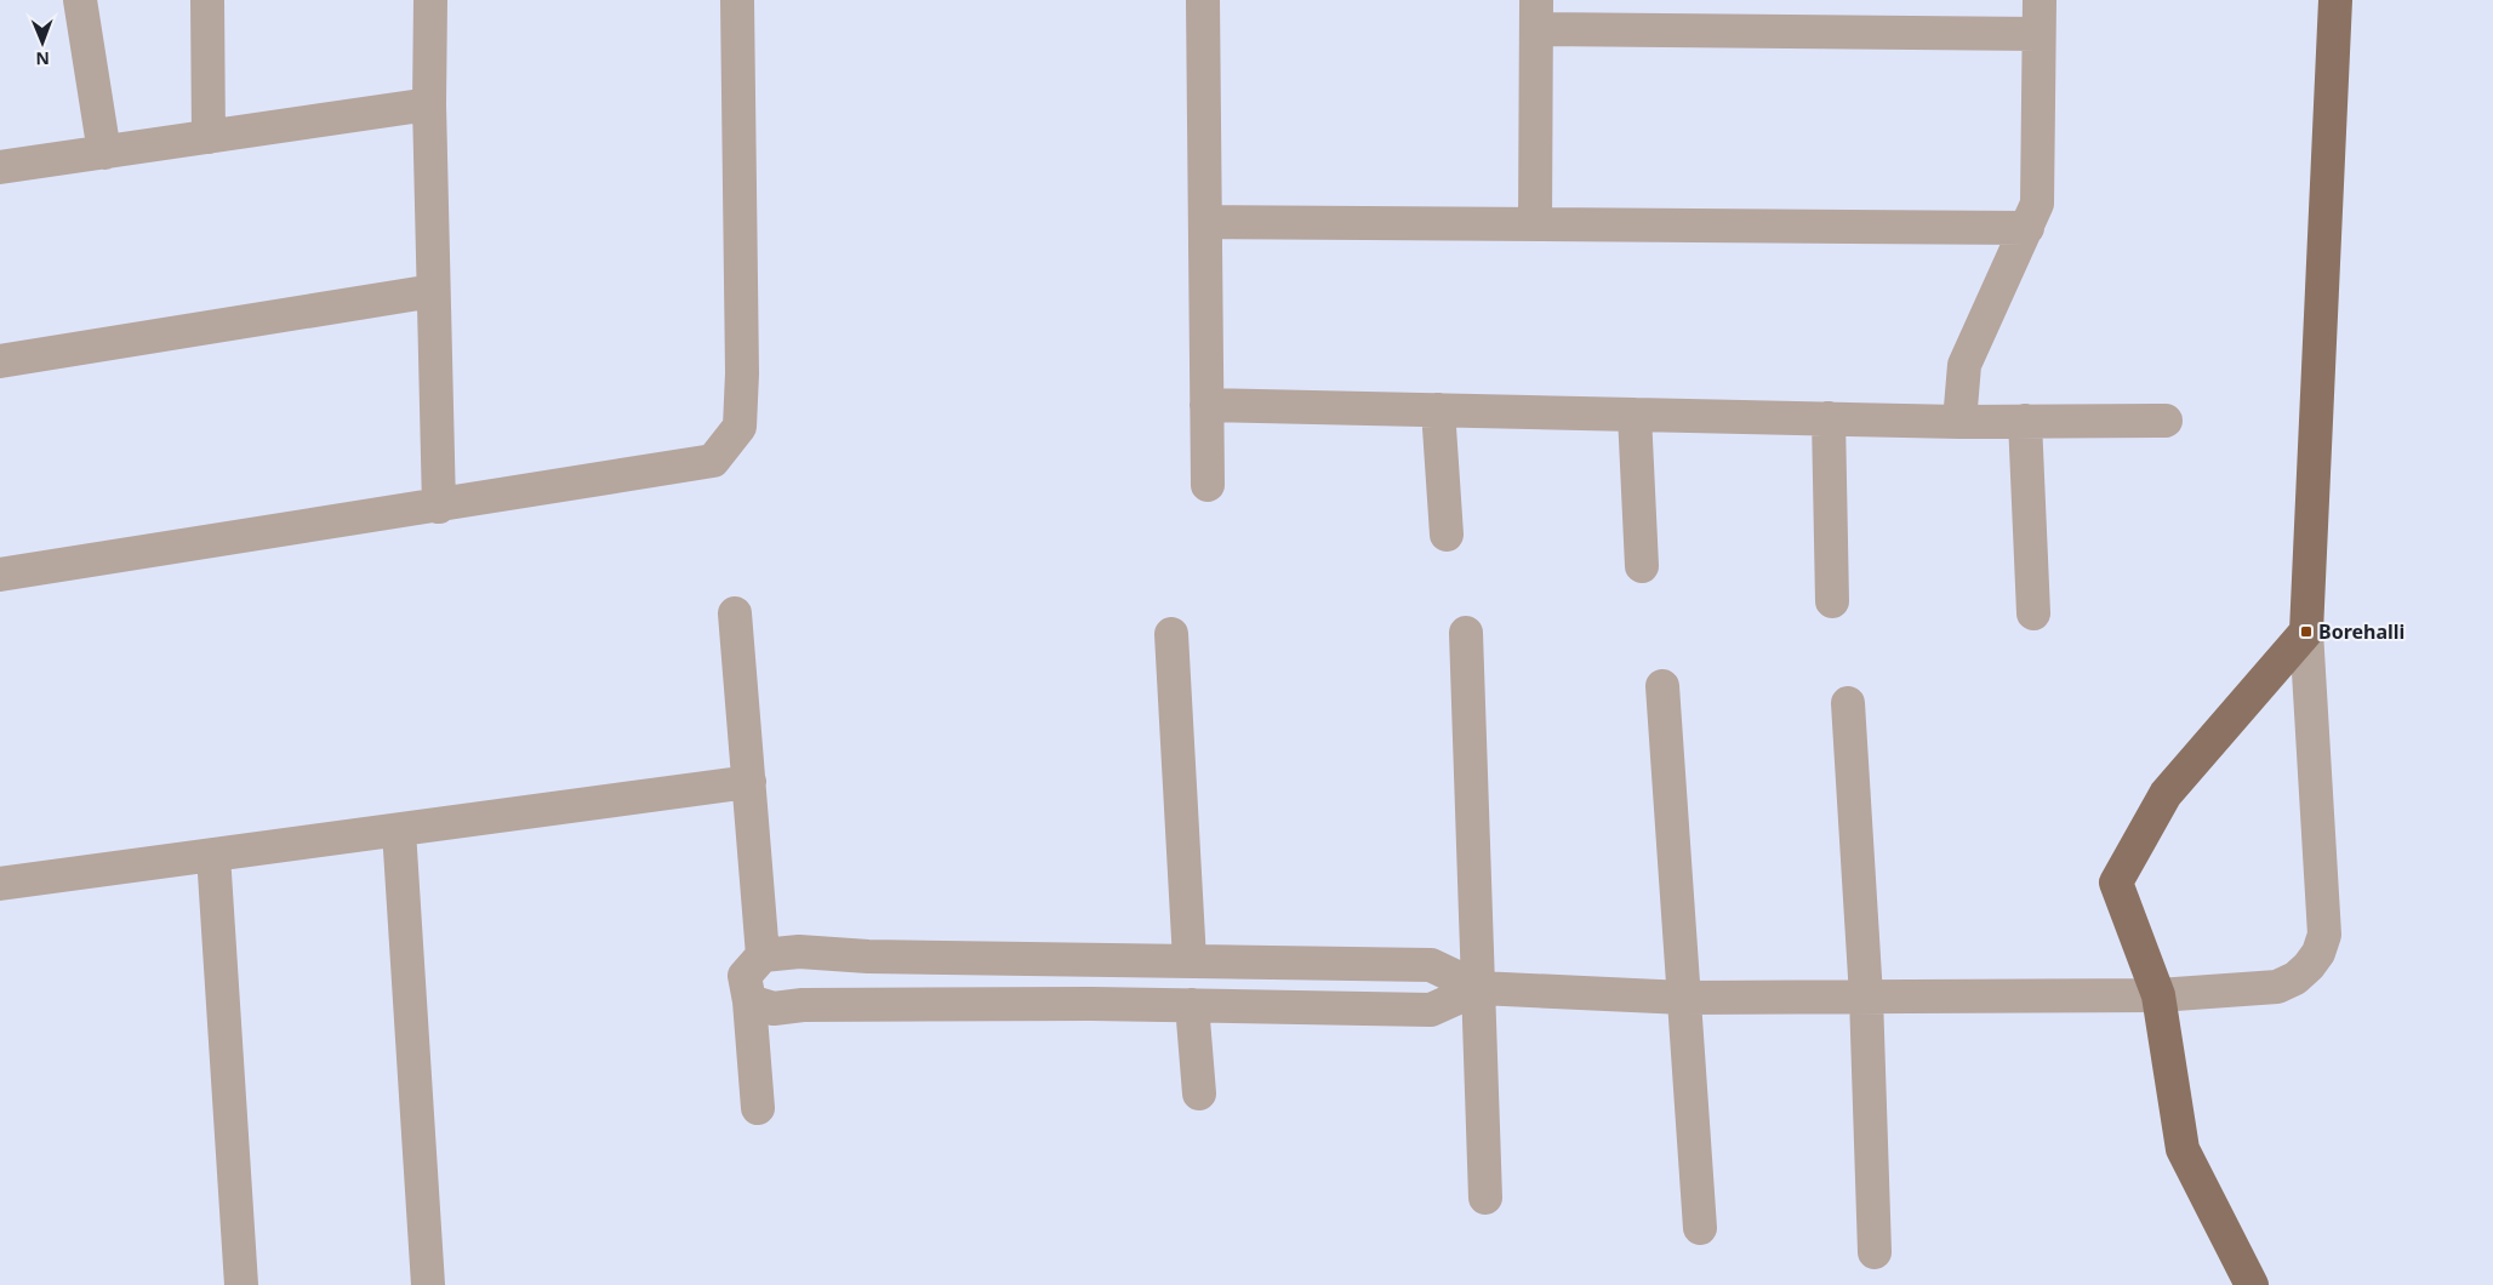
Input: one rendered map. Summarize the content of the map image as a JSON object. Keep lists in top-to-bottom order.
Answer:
{
  "places": {
    "transit": ["Borehalli"]
  },
  "north": "bottom"
}
